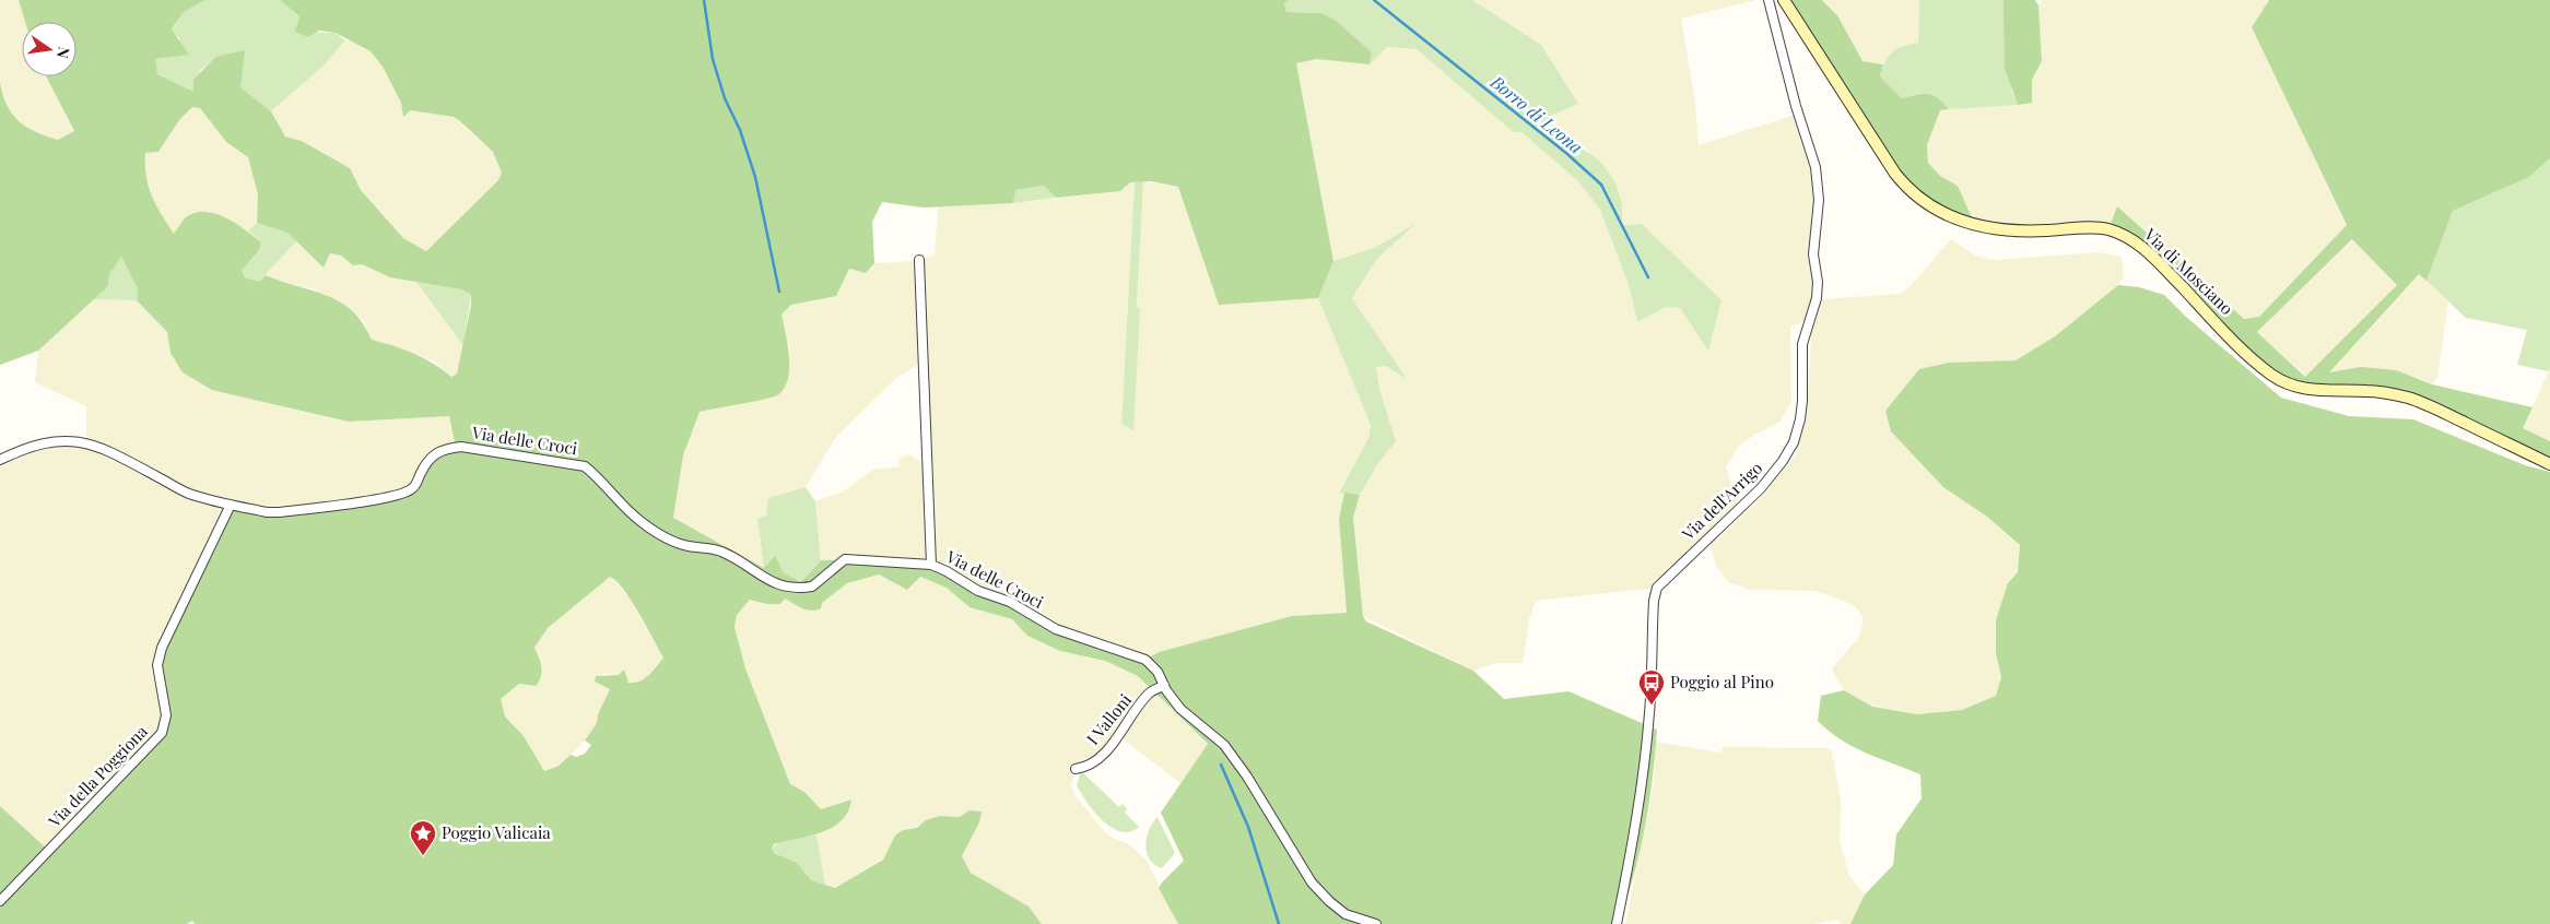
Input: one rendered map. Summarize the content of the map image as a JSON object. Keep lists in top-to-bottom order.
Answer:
{
  "streets": {
    "main road": ["Via di Mosciano"],
    "street": [
      "Via delle Croci",
      "Via dell'Arrigo",
      "I Valloni",
      "Via della Poggiona"
    ]
  },
  "crossings": [
    ["Via delle Croci", "I Valloni"],
    ["Via delle Croci", "Via della Poggiona"]
  ],
  "water": ["Borro di Leona"],
  "places": {
    "bus stop": ["Poggio al Pino"],
    "place": ["Poggio Valicaia"]
  },
  "north": "right"
}
